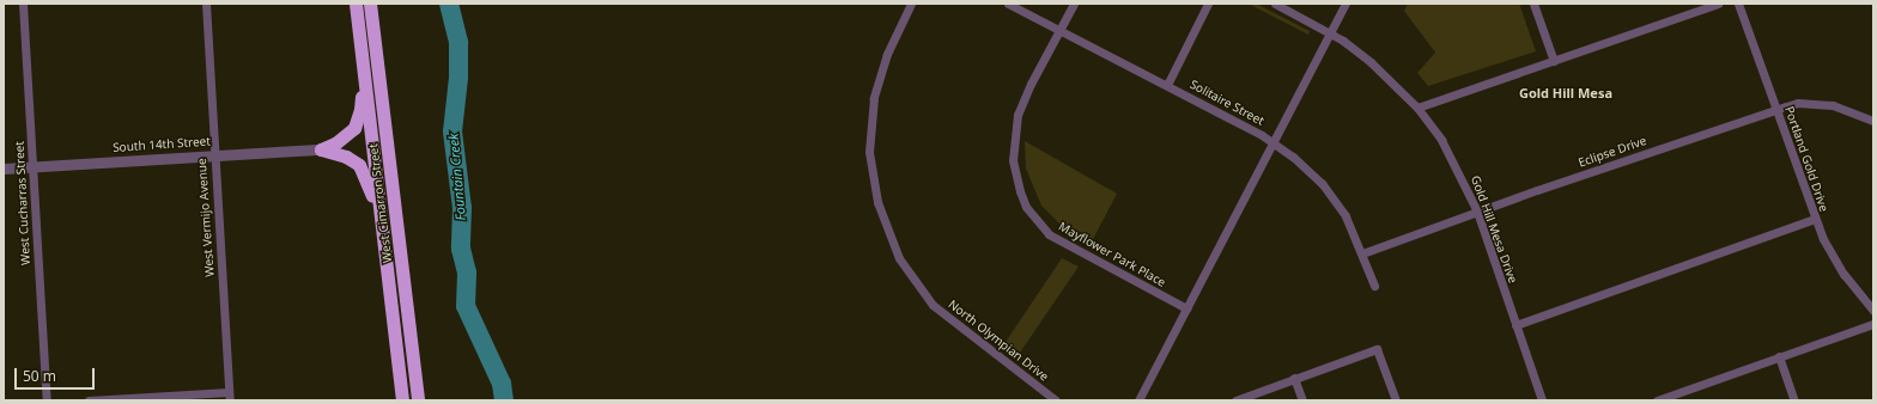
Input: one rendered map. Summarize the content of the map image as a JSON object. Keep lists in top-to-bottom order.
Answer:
{
  "streets": {
    "highway": ["West Cimarron Street"],
    "street": [
      "Solitaire Street",
      "South 14th Street",
      "Eclipse Drive",
      "Portland Gold Drive",
      "West Cucharras Street",
      "West Vermijo Avenue",
      "Gold Hill Mesa Drive",
      "Mayflower Park Place",
      "North Olympian Drive"
    ]
  },
  "crossings": [
    ["Solitaire Street", "Eclipse Drive"],
    ["Solitaire Street", "Mayflower Park Place"],
    ["South 14th Street", "West Cucharras Street"],
    ["South 14th Street", "West Vermijo Avenue"],
    ["Eclipse Drive", "Portland Gold Drive"],
    ["Eclipse Drive", "Gold Hill Mesa Drive"]
  ],
  "districts": ["Gold Hill Mesa"],
  "water": ["Fountain Creek"],
  "scale_bar": "50 m"
}
